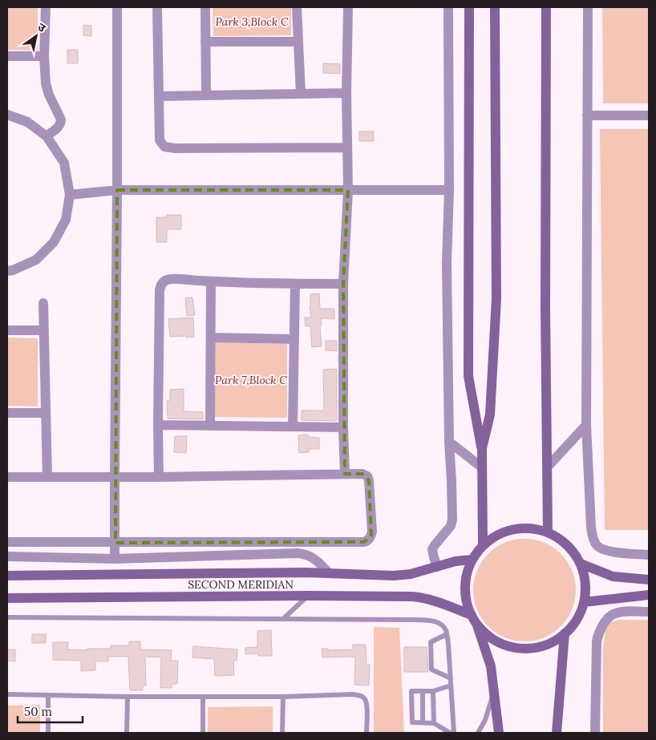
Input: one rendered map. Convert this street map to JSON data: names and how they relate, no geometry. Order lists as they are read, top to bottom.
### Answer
{
  "streets": {
    "main road": ["SECOND MERIDIAN"]
  },
  "parks": ["Park 3,Block C", "Park 7,Block C"],
  "scale_bar": "50 m",
  "north": "top right"
}
